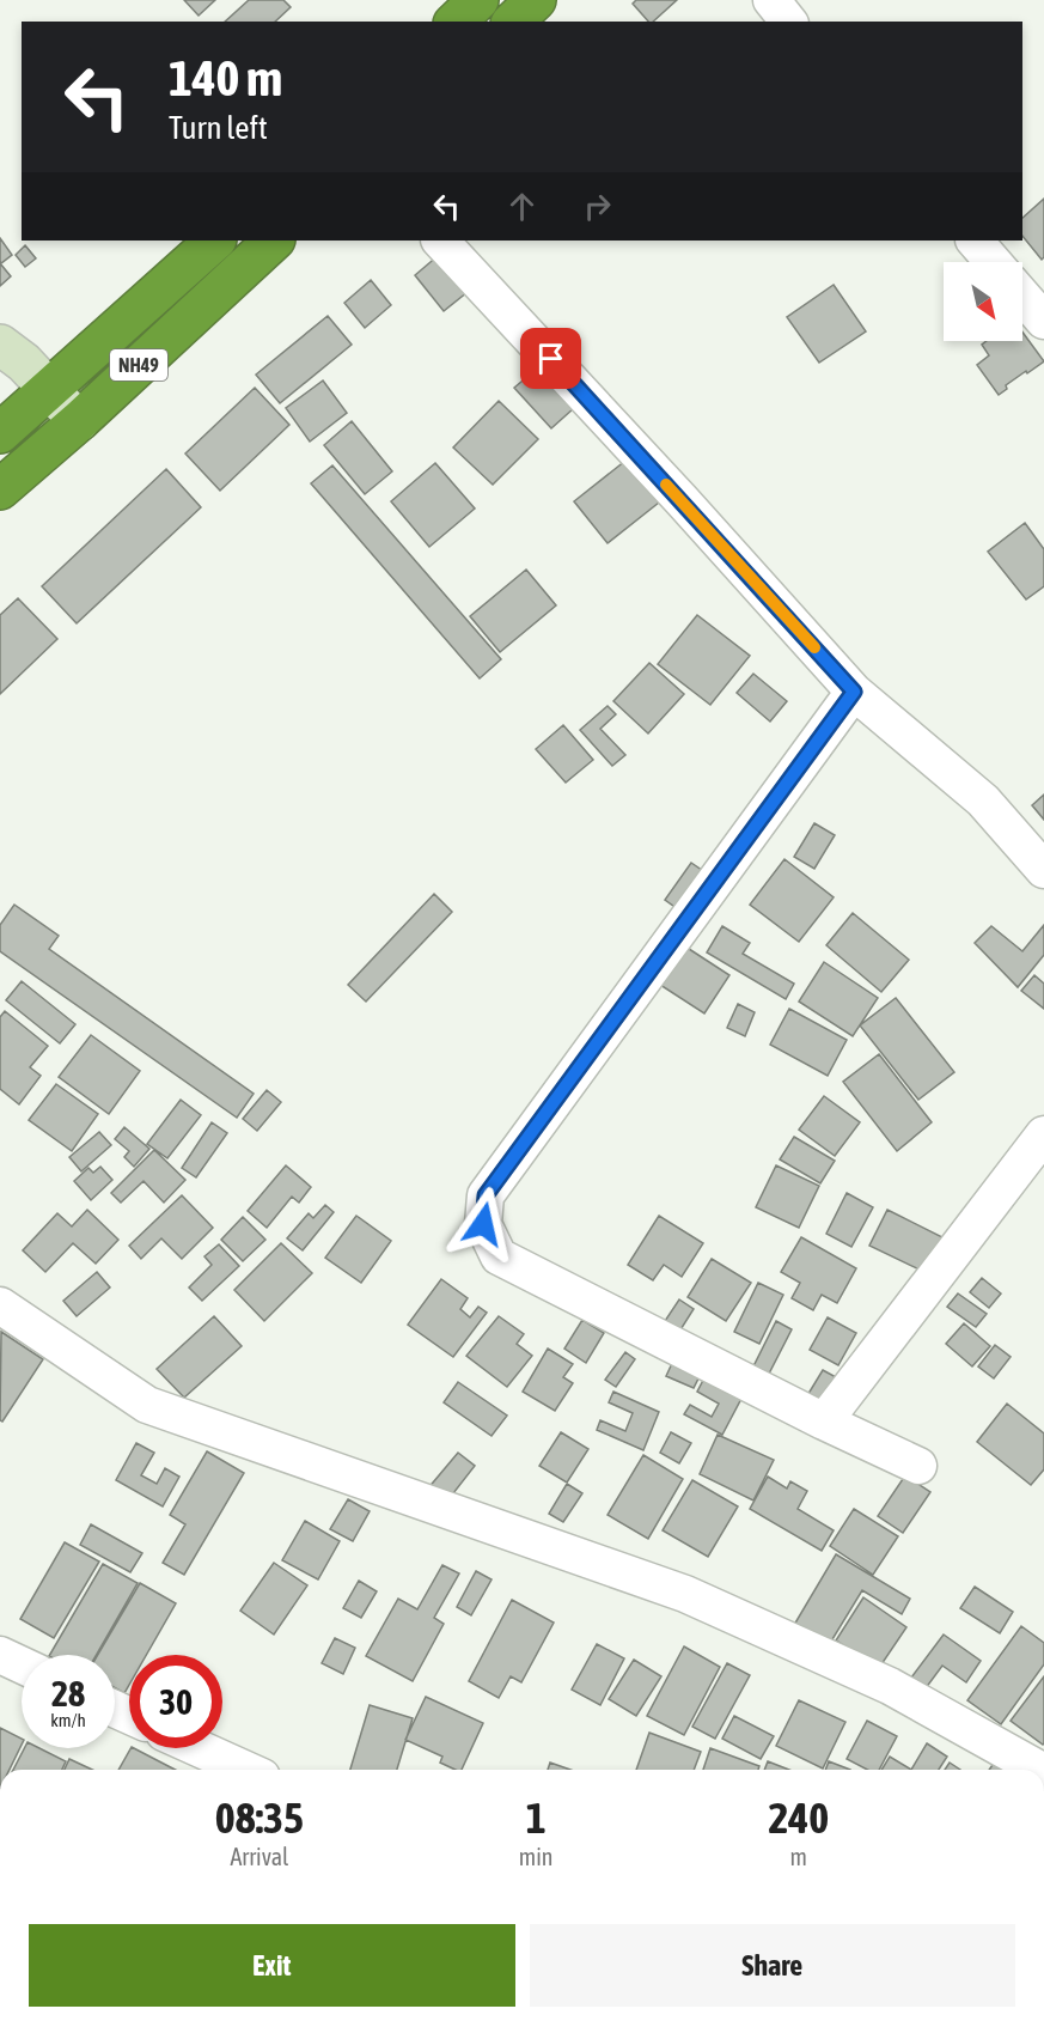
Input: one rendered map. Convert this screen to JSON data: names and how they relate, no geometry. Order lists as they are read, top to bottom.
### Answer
{
  "streets": {
    "highway": ["NH49"]
  },
  "north": "bottom right",
  "page": {
    "turn": ["140 m", "Turn left"],
    "speed": "28 km/h",
    "limit": "30",
    "eta": [
      "08:35",
      "Arrival",
      "1",
      "min",
      "240",
      "m"
    ],
    "buttons": ["Exit", "Share"]
  }
}
